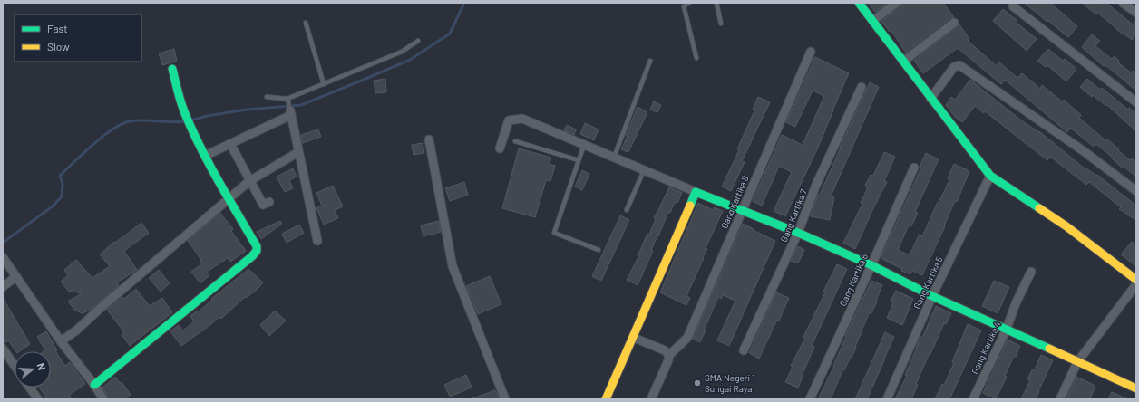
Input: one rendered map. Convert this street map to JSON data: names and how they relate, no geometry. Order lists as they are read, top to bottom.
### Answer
{
  "streets": {
    "street": [
      "Gang Kartika 8",
      "Gang Kartika 7",
      "Gang Kartika 6",
      "Gang Kartika 5",
      "Gang Kartika 4"
    ]
  },
  "places": ["SMA Negeri 1 Sungai Raya"],
  "legend": ["Fast", "Slow"],
  "north": "right"
}
